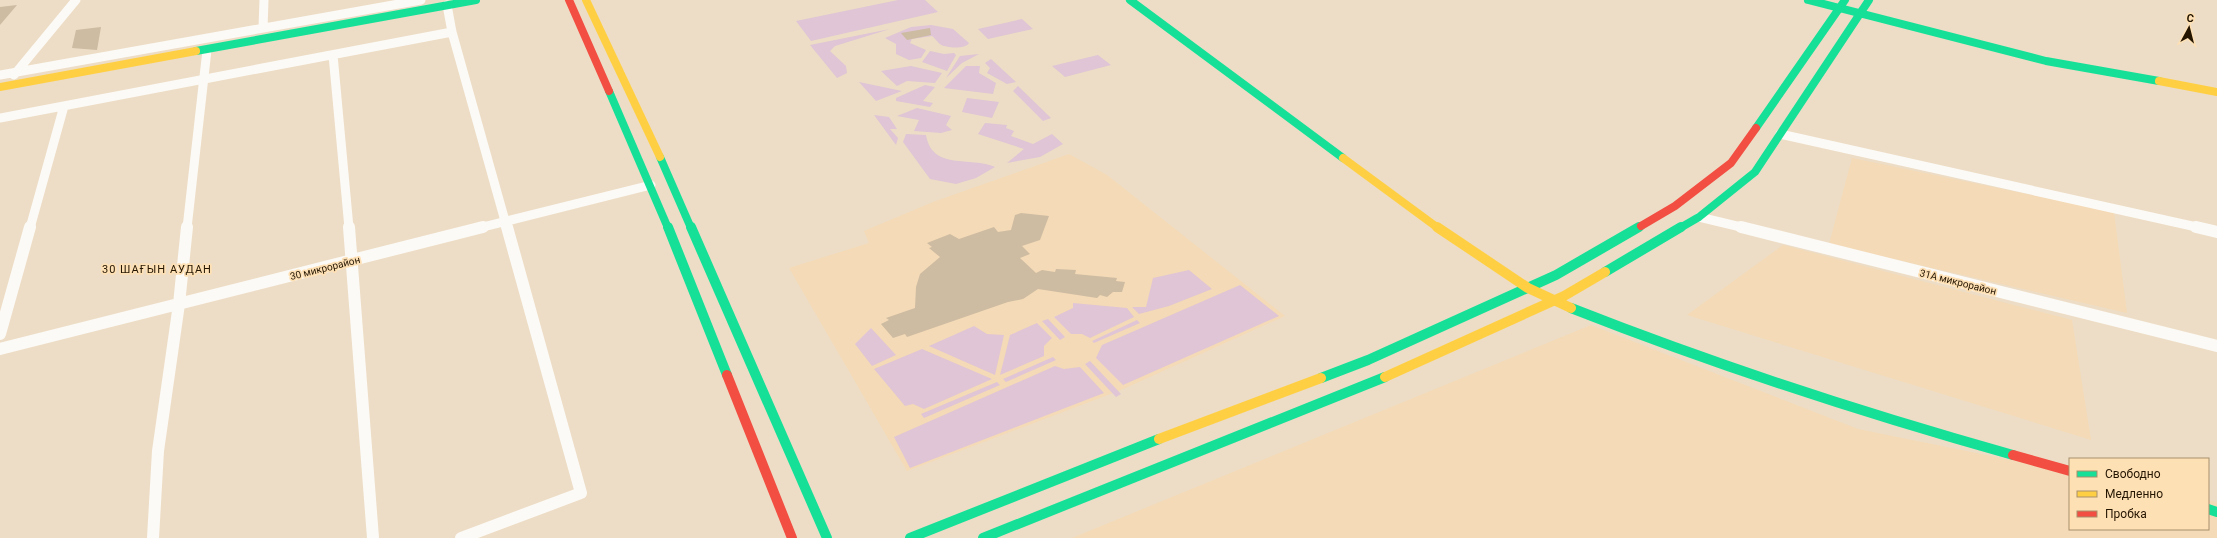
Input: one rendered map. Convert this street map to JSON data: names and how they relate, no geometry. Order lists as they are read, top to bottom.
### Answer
{
  "streets": {
    "street": ["30 микрорайон", "31А микрорайон"]
  },
  "districts": ["30 ШАҒЫН АУДАН"],
  "legend": ["Свободно", "Медленно", "Пробка"],
  "north": "top"
}
